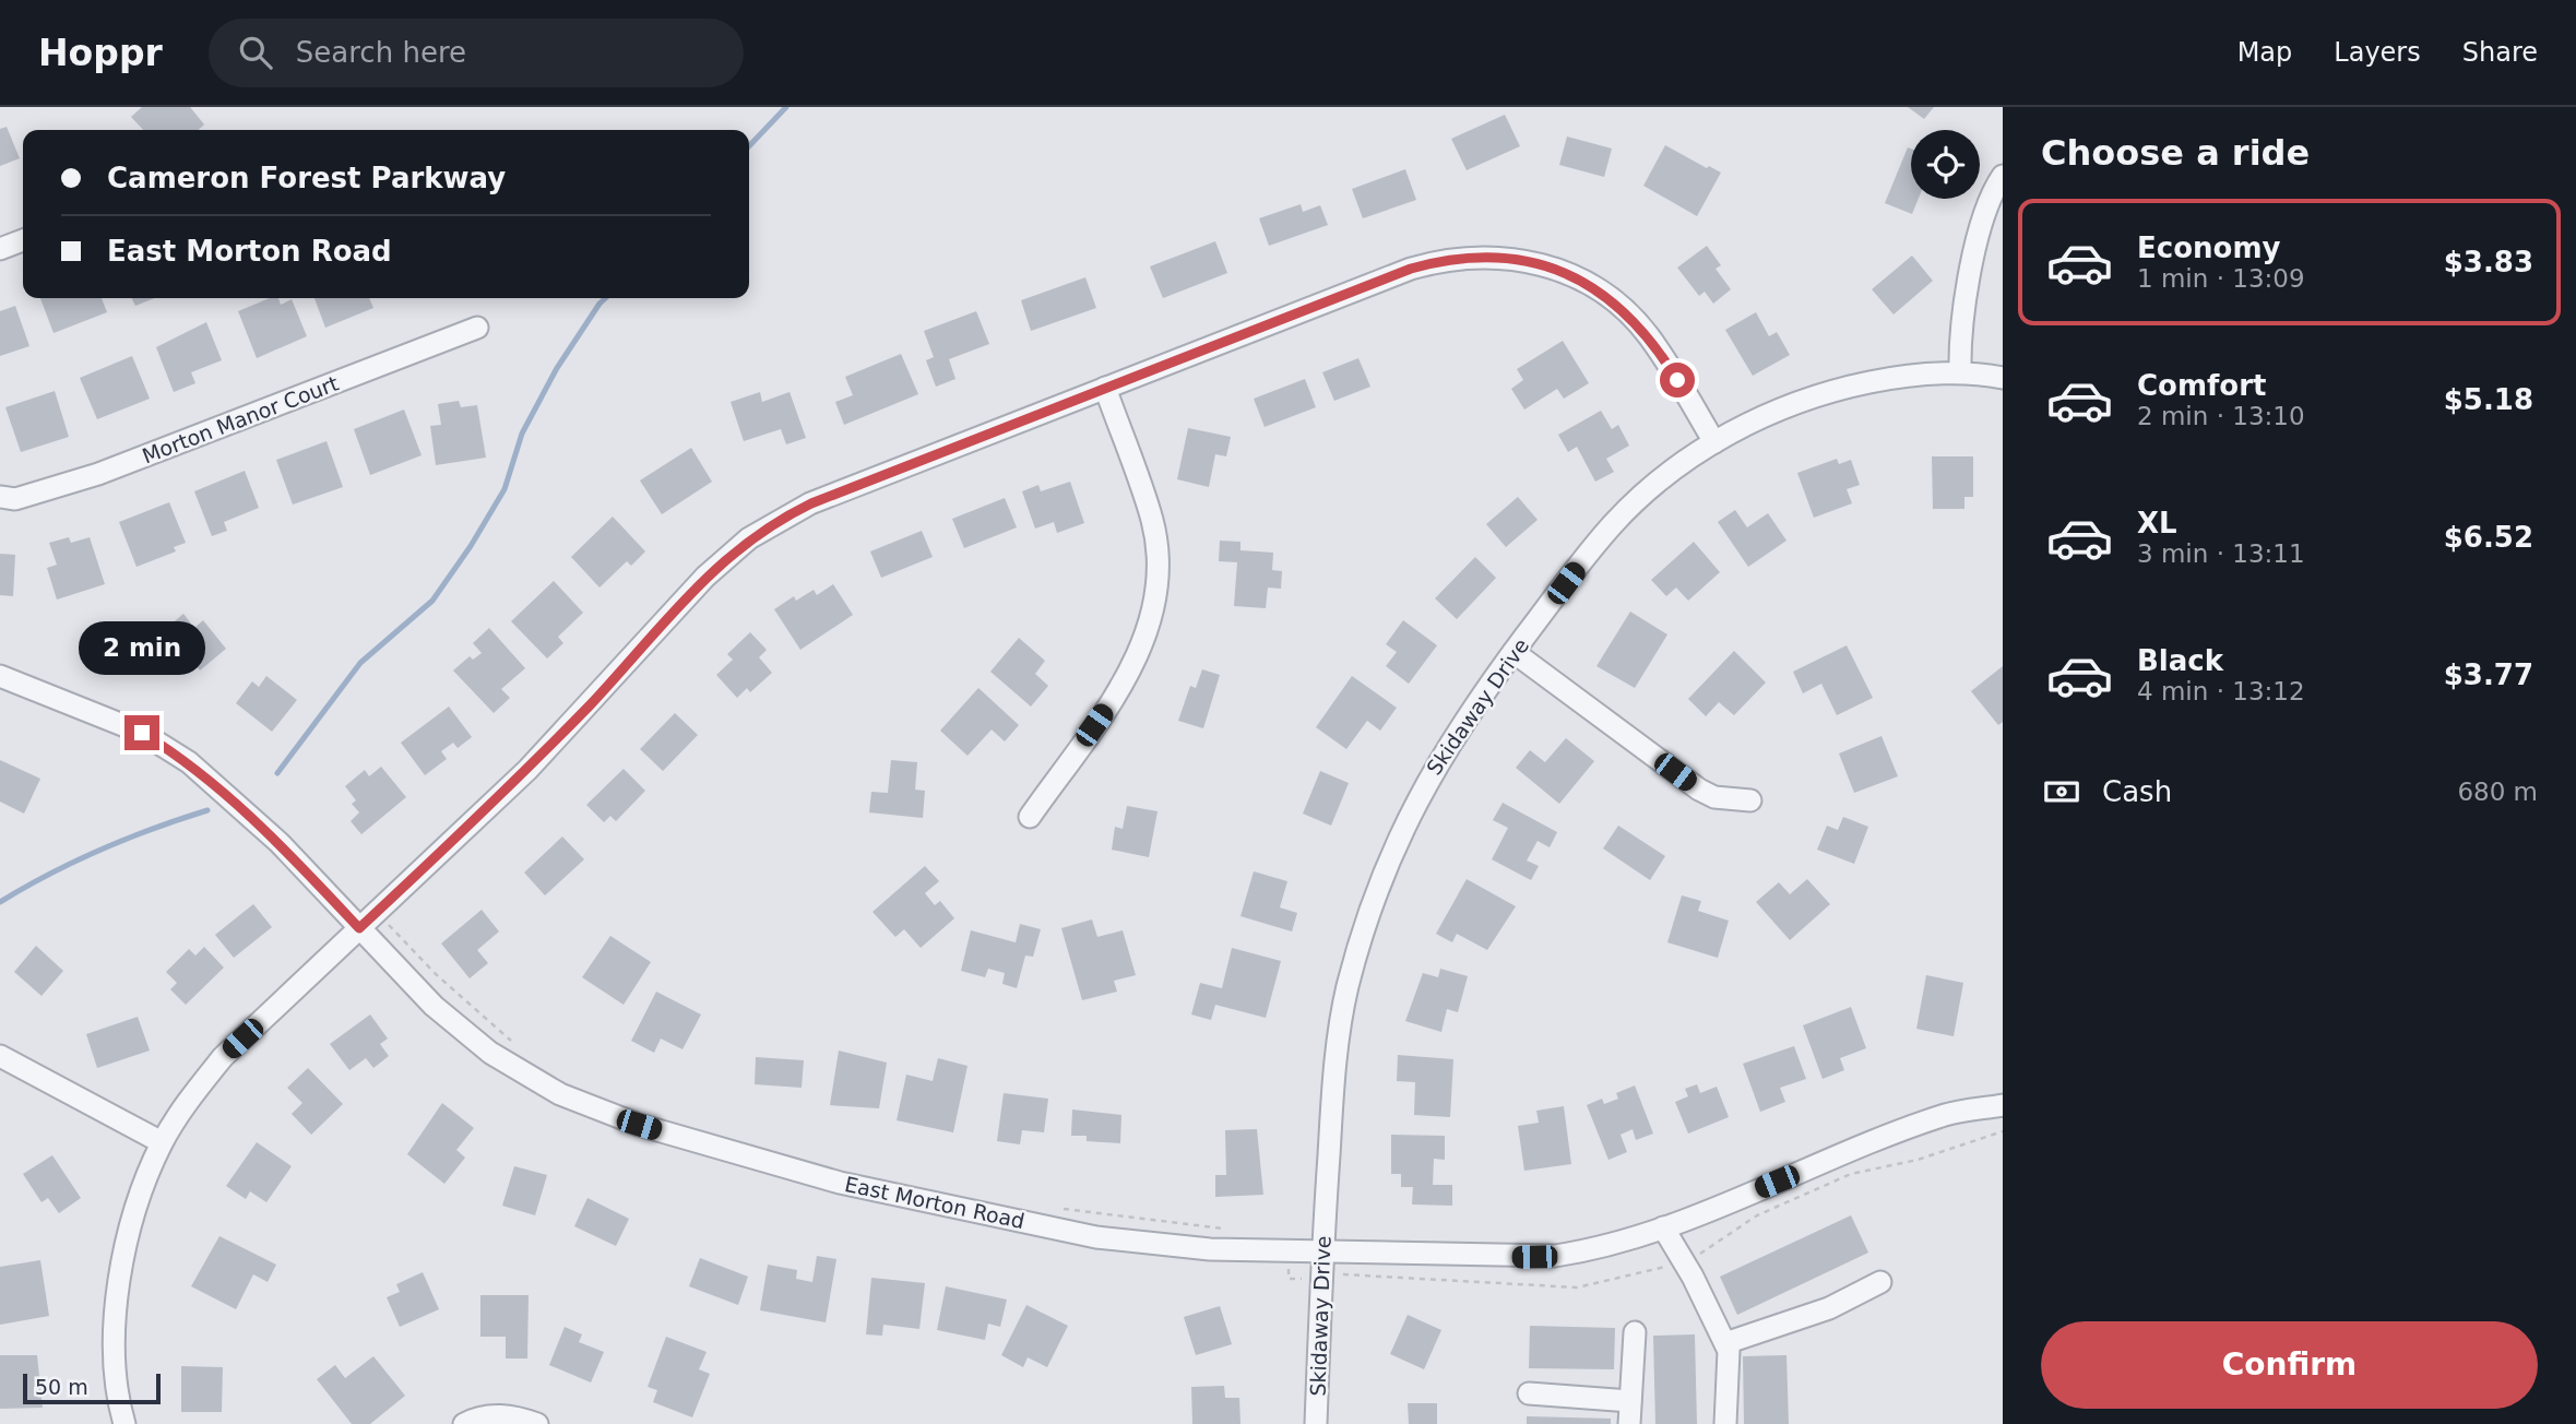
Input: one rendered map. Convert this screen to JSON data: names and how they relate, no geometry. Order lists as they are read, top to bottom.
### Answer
{
  "streets": {
    "street": ["Morton Manor Court", "Skidaway Drive", "East Morton Road"]
  },
  "crossings": [
    ["Skidaway Drive", "East Morton Road"]
  ],
  "scale_bar": "50 m",
  "page": {
    "header": "Hoppr",
    "search": "Search here",
    "nav": ["Map", "Layers", "Share"],
    "heading": "Choose a ride",
    "banner": ["Cameron Forest Parkway", "East Morton Road"],
    "list": [
      {
        "name": "Economy",
        "note": "1 min · 13:09",
        "value": "$3.83"
      },
      {
        "name": "Comfort",
        "note": "2 min · 13:10",
        "value": "$5.18"
      },
      {
        "name": "XL",
        "note": "3 min · 13:11",
        "value": "$6.52"
      },
      {
        "name": "Black",
        "note": "4 min · 13:12",
        "value": "$3.77"
      }
    ],
    "bubble": "2 min",
    "pay": ["Cash", "680 m"],
    "buttons": "Confirm",
    "scale": "50 m"
  }
}
